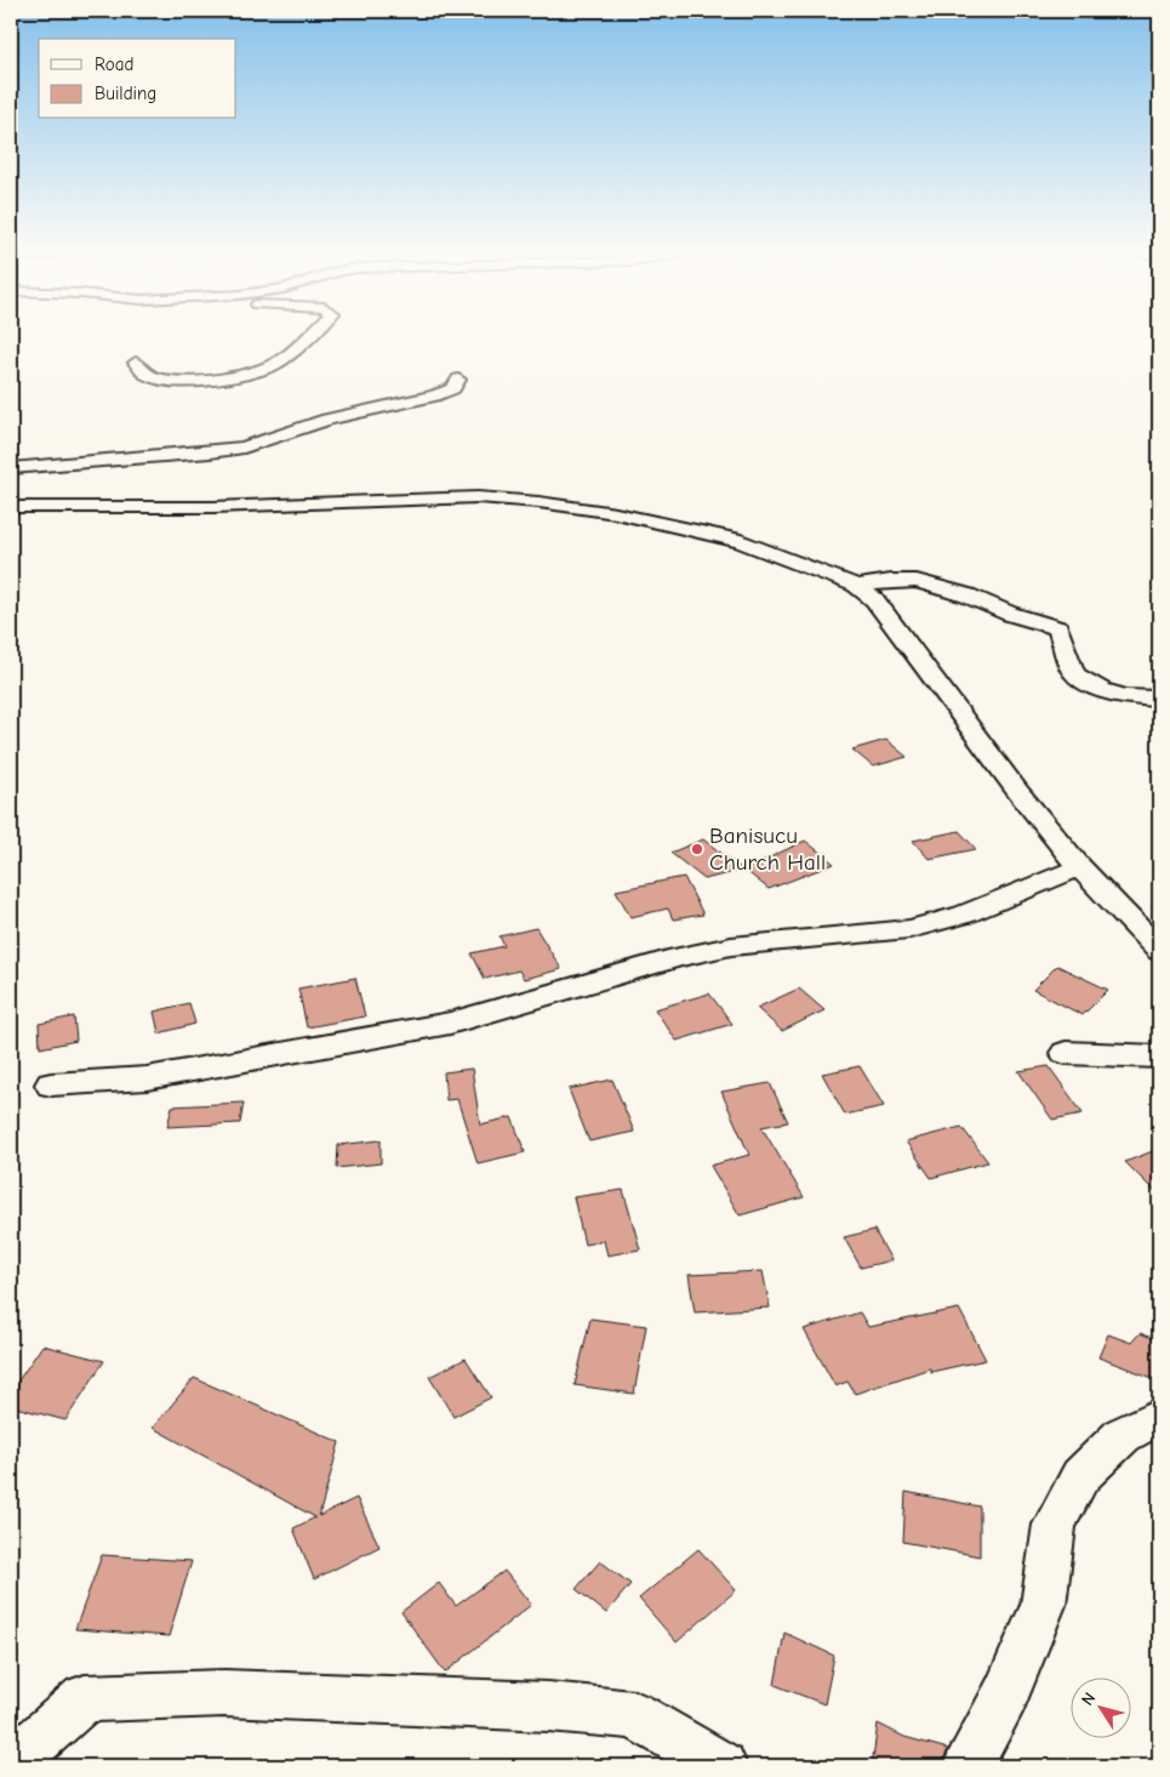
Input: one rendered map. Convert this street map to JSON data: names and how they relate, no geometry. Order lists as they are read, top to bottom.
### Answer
{
  "places": ["Banisucu Church Hall"],
  "legend": ["Road", "Building"],
  "north": "top left"
}
